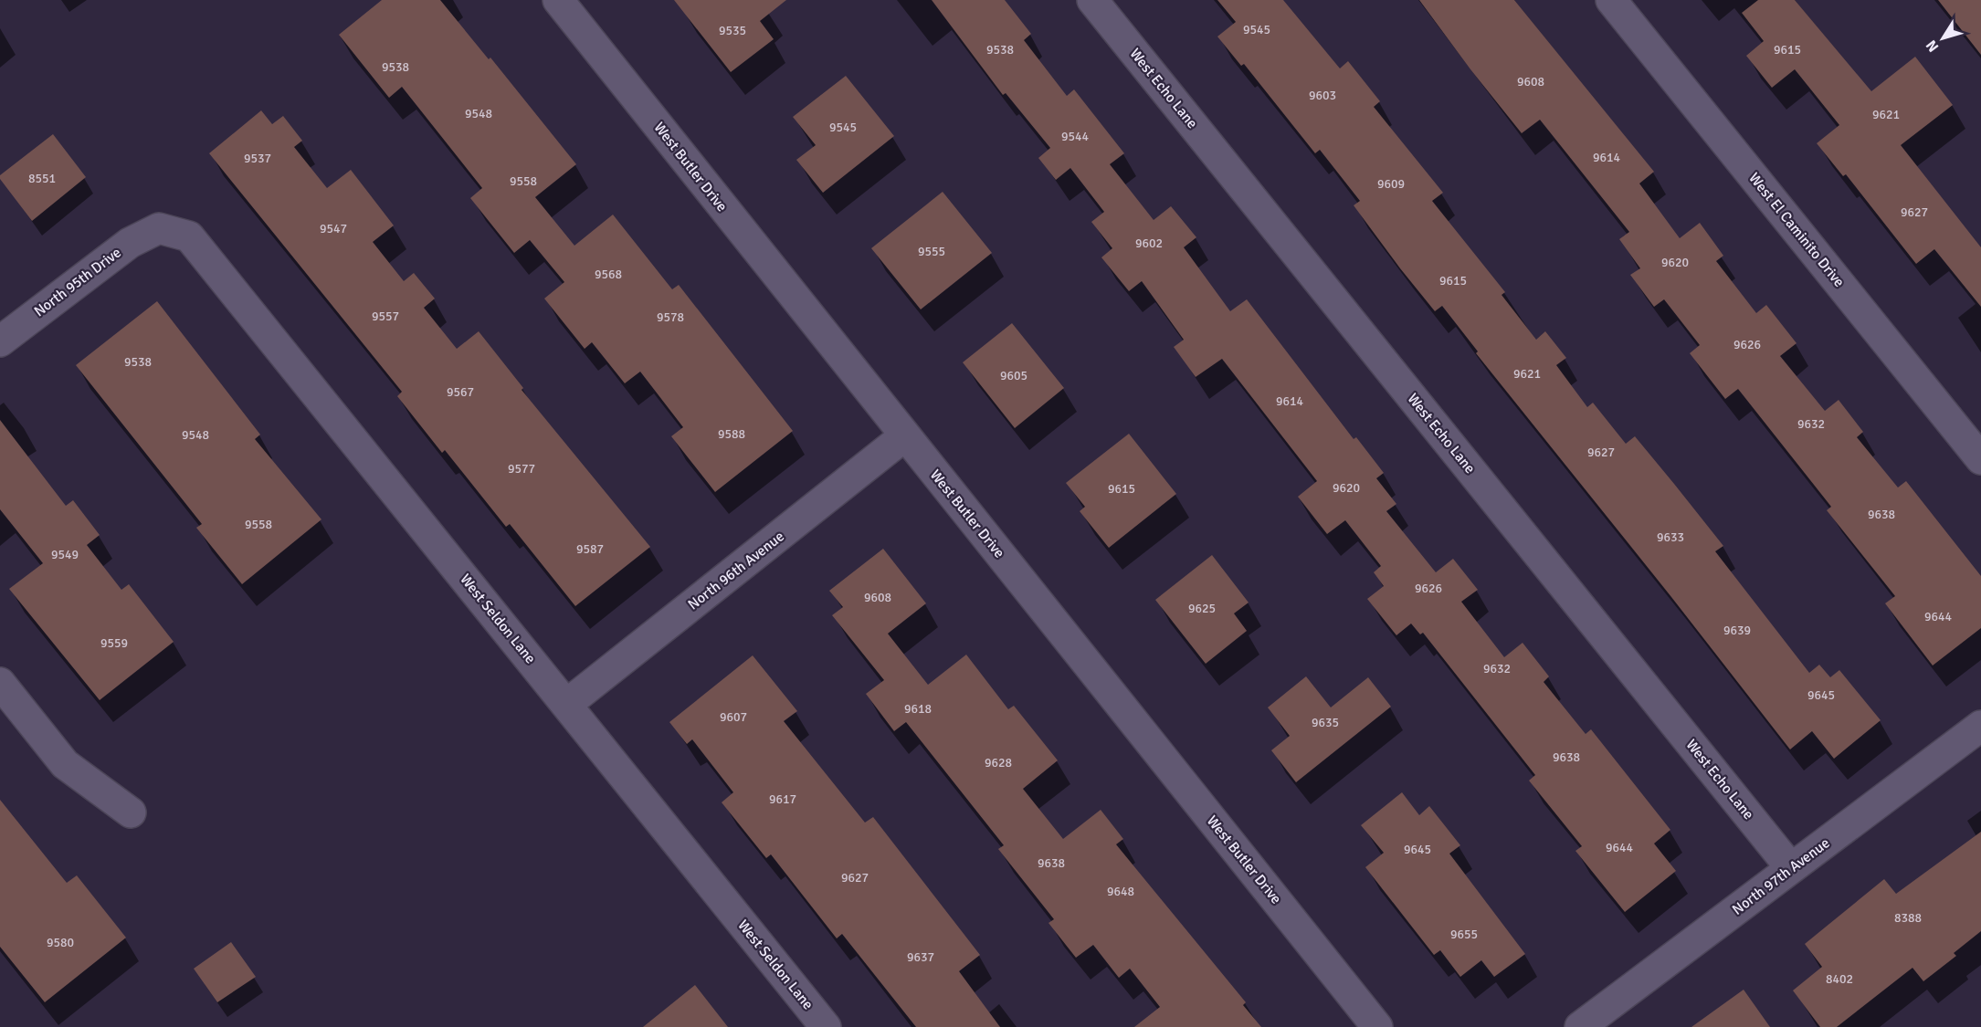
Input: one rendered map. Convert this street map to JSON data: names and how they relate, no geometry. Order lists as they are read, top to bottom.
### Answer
{
  "streets": {
    "street": [
      "West Echo Lane",
      "West Butler Drive",
      "West El Caminito Drive",
      "North 95th Drive",
      "North 96th Avenue",
      "West Seldon Lane",
      "North 97th Avenue"
    ]
  },
  "crossings": [
    ["West Echo Lane", "North 97th Avenue"],
    ["West Butler Drive", "North 96th Avenue"],
    ["North 95th Drive", "West Seldon Lane"],
    ["North 96th Avenue", "West Seldon Lane"]
  ],
  "house_numbers": [
    "9545",
    "9535",
    "9538",
    "9615",
    "9538",
    "9608",
    "9603",
    "9548",
    "9621",
    "9545",
    "9544",
    "9614",
    "9537",
    "8551",
    "9558",
    "9609",
    "9627",
    "9547",
    "9602",
    "9555",
    "9620",
    "9568",
    "9615",
    "9557",
    "9578",
    "9626",
    "9538",
    "9621",
    "9605",
    "9567",
    "9614",
    "9632",
    "9588",
    "9548",
    "9627",
    "9577",
    "9620",
    "9615",
    "9638",
    "9558",
    "9633",
    "9587",
    "9549",
    "9626",
    "9608",
    "9625",
    "9644",
    "9639",
    "9559",
    "9632",
    "9645",
    "9618",
    "9607",
    "9635",
    "9638",
    "9628",
    "9617",
    "9644",
    "9645",
    "9638",
    "9627",
    "9648",
    "8388",
    "9655",
    "9580",
    "9637",
    "8402"
  ],
  "north": "bottom left"
}
